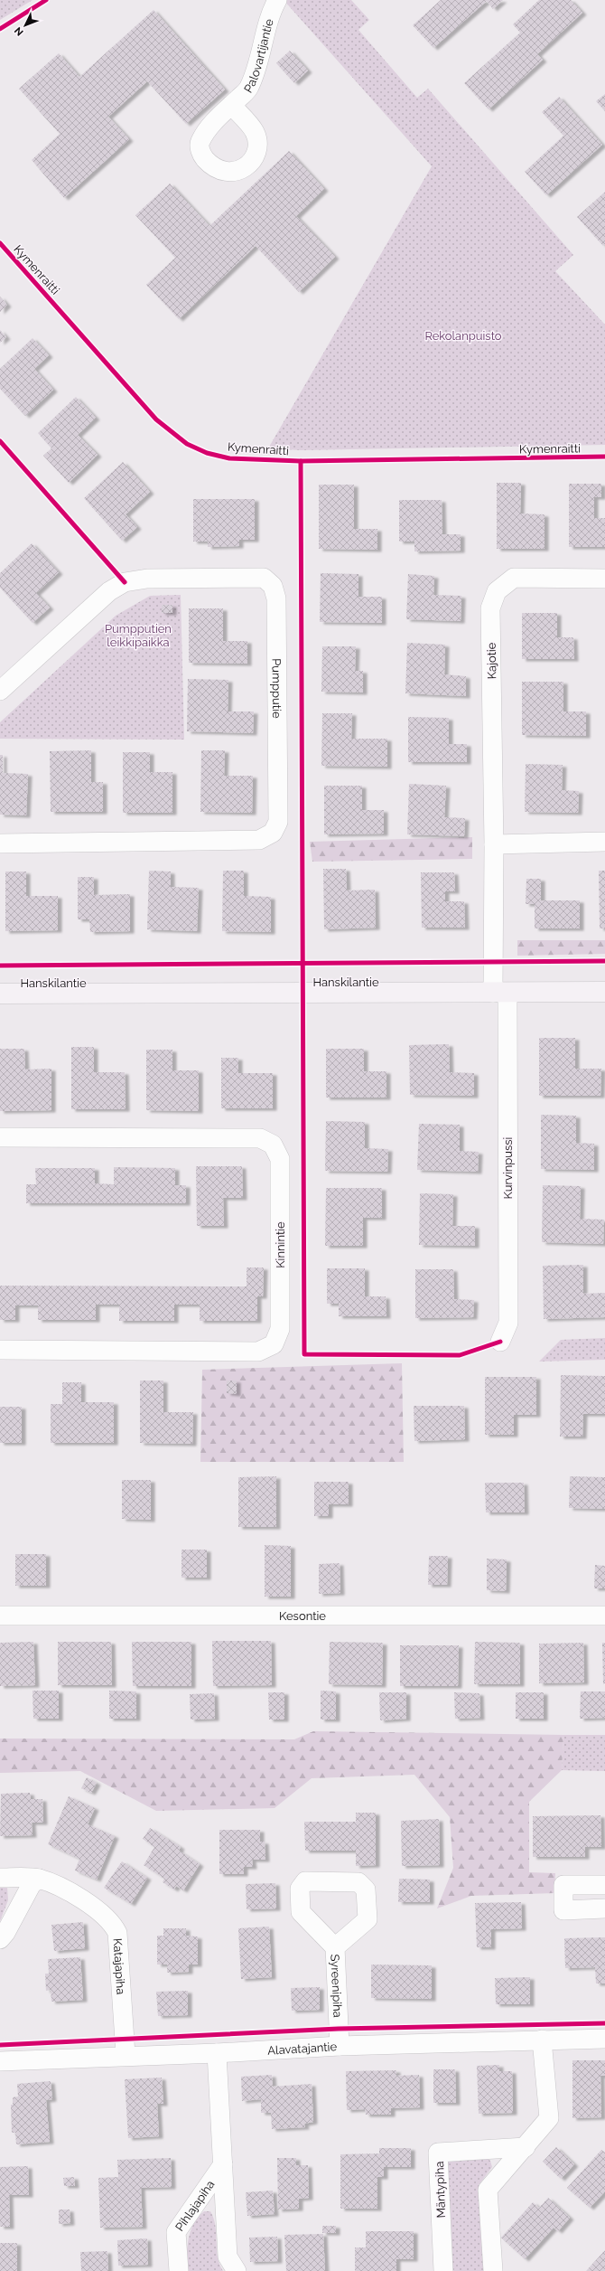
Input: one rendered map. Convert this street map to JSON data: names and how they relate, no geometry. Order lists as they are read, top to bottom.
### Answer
{
  "streets": {
    "street": [
      "Palovartijantie",
      "Kajotie",
      "Pumpputie",
      "Hanskilantie",
      "Kurvinpussi",
      "Kinnintie",
      "Kesontie",
      "Katajapiha",
      "Syreenipiha",
      "Alavatajantie",
      "Mäntypiha",
      "Pihlajapiha"
    ],
    "cycle path": ["Kymenraitti"]
  },
  "crossings": [
    ["Kajotie", "Hanskilantie"],
    ["Kajotie", "Kurvinpussi"],
    ["Hanskilantie", "Kurvinpussi"],
    ["Katajapiha", "Alavatajantie"],
    ["Syreenipiha", "Alavatajantie"],
    ["Alavatajantie", "Pihlajapiha"]
  ],
  "parks": ["Rekolanpuisto", "Pumpputien leikkipaikka"],
  "north": "bottom left"
}
